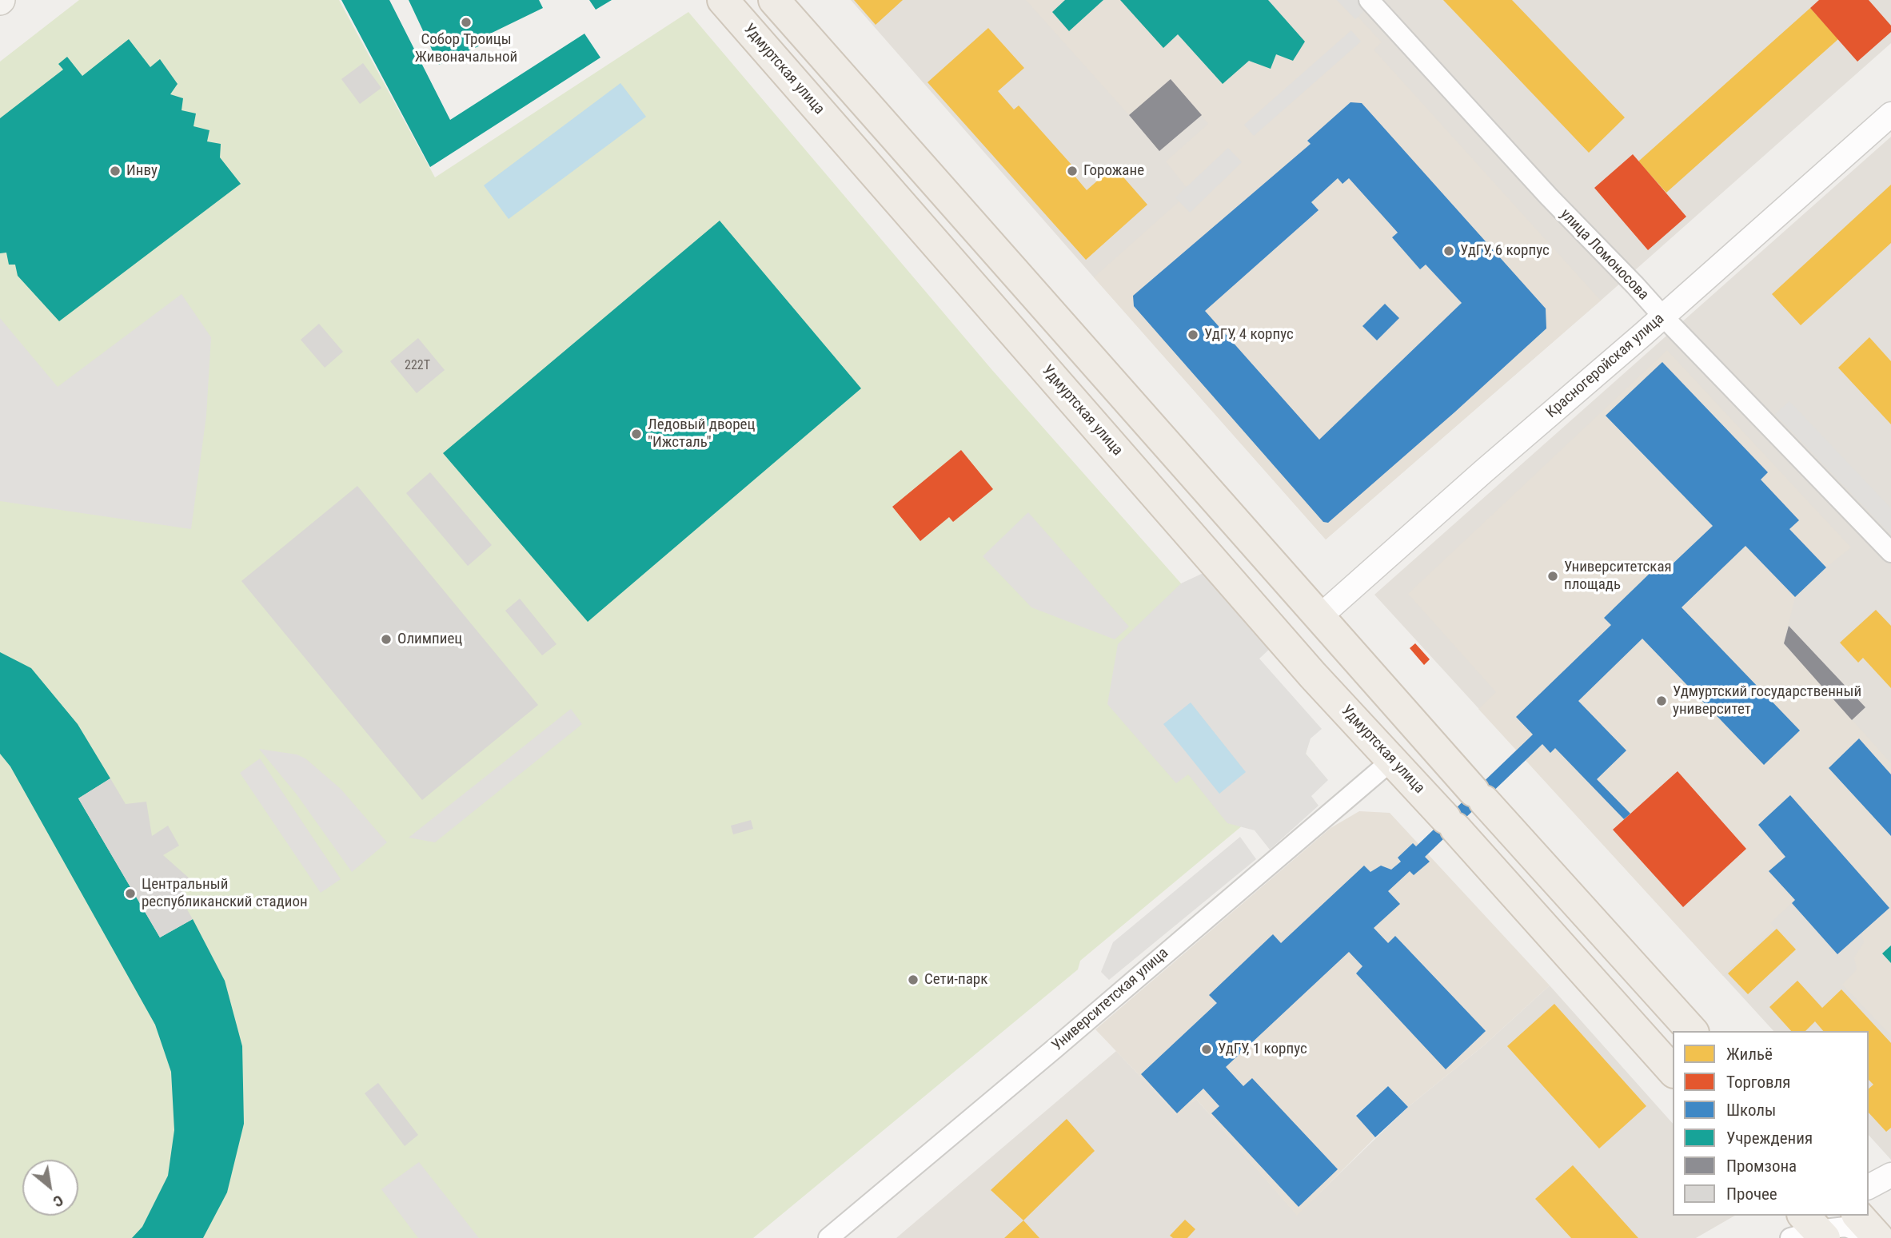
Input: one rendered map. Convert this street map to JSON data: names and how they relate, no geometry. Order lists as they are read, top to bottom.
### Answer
{
  "streets": {
    "main road": ["Удмуртская улица"],
    "street": ["улица Ломоносова", "Красногеройская улица", "Университетская улица"]
  },
  "crossings": [
    ["Удмуртская улица", "Университетская улица"],
    ["улица Ломоносова", "Красногеройская улица"]
  ],
  "places": [
    "Собор Троицы Живоначальной",
    "Инву",
    "Горожане",
    "УдГУ, 6 корпус",
    "УдГУ, 4 корпус",
    "Ледовый дворец \"Ижсталь\"",
    "Университетская площадь",
    "Олимпиец",
    "Удмуртский государственный университет",
    "Центральный республиканский стадион",
    "Сети-парк",
    "УдГУ, 1 корпус"
  ],
  "house_numbers": ["222Т"],
  "legend": [
    "Жильё",
    "Торговля",
    "Школы",
    "Учреждения",
    "Промзона",
    "Прочее"
  ],
  "north": "bottom right"
}
